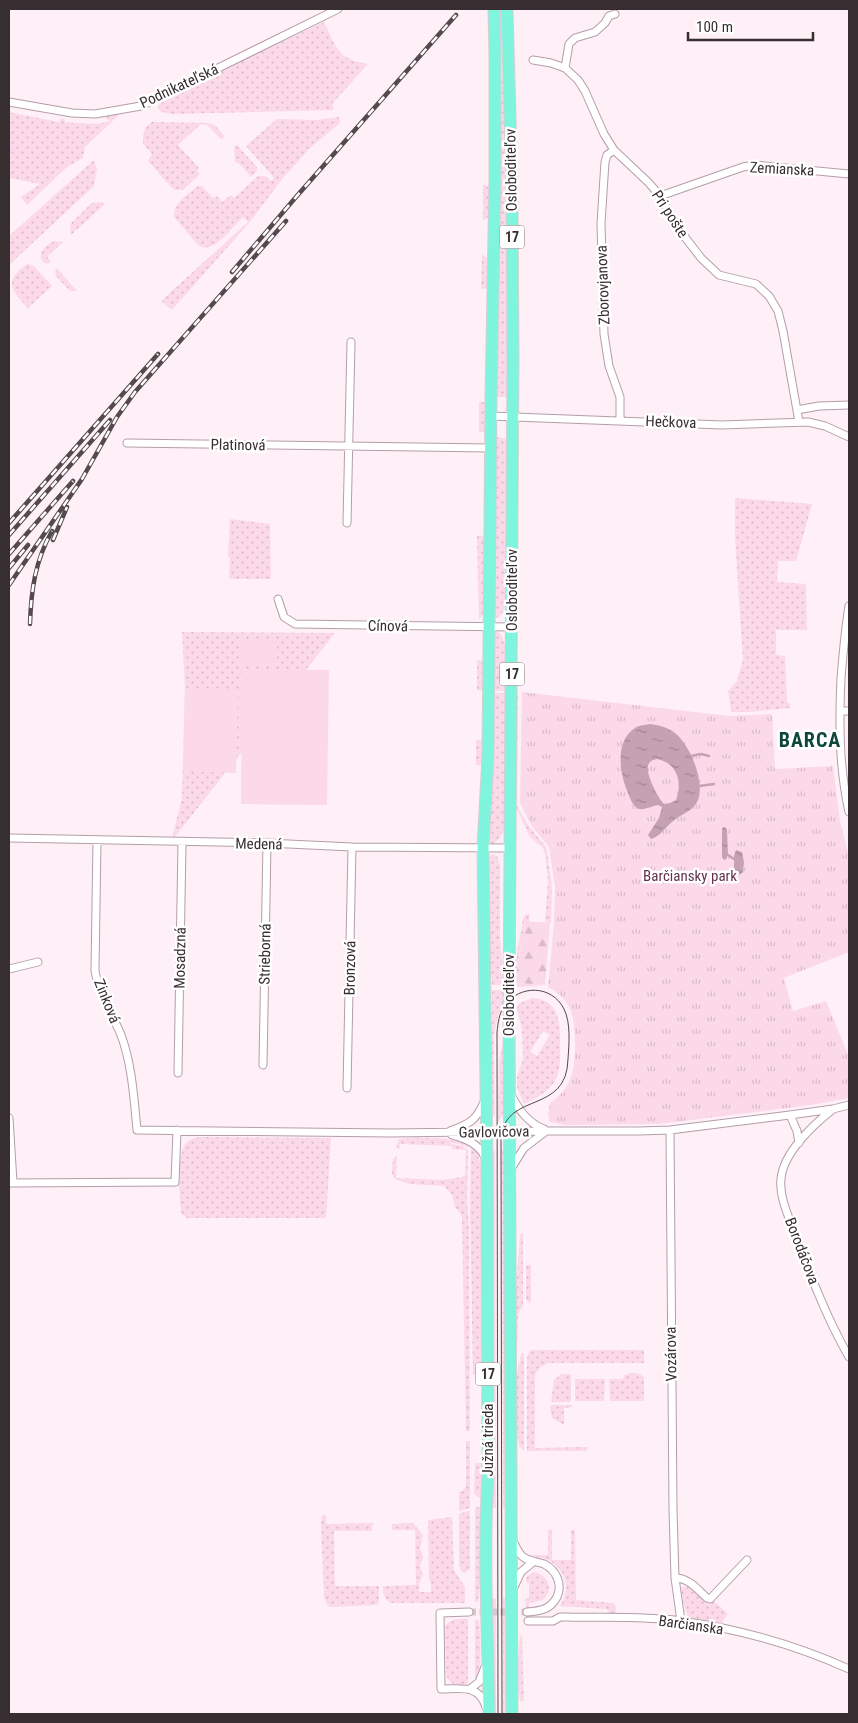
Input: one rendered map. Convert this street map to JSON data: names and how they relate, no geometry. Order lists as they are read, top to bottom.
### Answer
{
  "streets": {
    "main road": ["Osloboditeľov", "17", "Južná trieda"],
    "street": [
      "Podnikateľská",
      "Zemianska",
      "Pri pošte",
      "Zborovjanova",
      "Hečkova",
      "Platinová",
      "Cínová",
      "Medená",
      "Strieborná",
      "Mosadzná",
      "Bronzová",
      "Zinková",
      "Gavlovičova",
      "Borodáčova",
      "Vozárova",
      "Barčianska"
    ]
  },
  "crossings": [
    ["Zemianska", "Pri pošte"],
    ["Osloboditeľov", "Hečkova"],
    ["Osloboditeľov", "Platinová"],
    ["Osloboditeľov", "Cínová"],
    ["Osloboditeľov", "Medená"],
    ["Osloboditeľov", "Gavlovičova"],
    ["Osloboditeľov", "Južná trieda"],
    ["Pri pošte", "Zborovjanova"],
    ["Pri pošte", "Hečkova"],
    ["Zborovjanova", "Hečkova"],
    ["Medená", "Strieborná"],
    ["Medená", "Mosadzná"],
    ["Medená", "Bronzová"],
    ["Medená", "Zinková"],
    ["Zinková", "Gavlovičova"],
    ["Gavlovičova", "Borodáčova"],
    ["Gavlovičova", "Vozárova"],
    ["Vozárova", "Barčianska"]
  ],
  "districts": ["BARCA"],
  "parks": ["Barčiansky park"],
  "scale_bar": "100 m"
}
